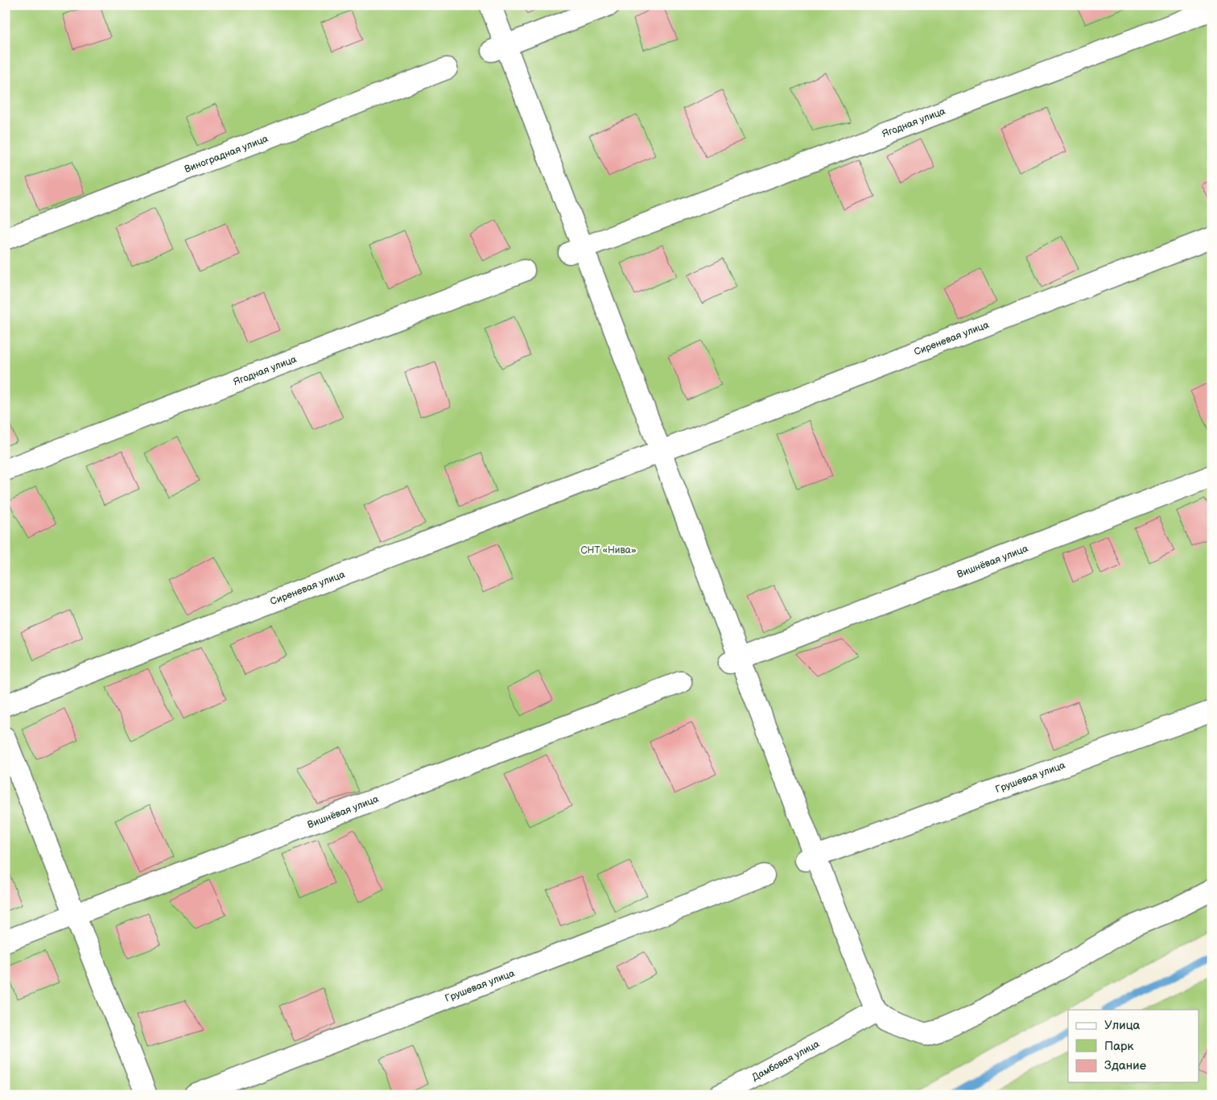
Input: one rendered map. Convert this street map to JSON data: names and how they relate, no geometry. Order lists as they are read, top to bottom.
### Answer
{
  "streets": {
    "street": [
      "Ягодная улица",
      "Виноградная улица",
      "Сиреневая улица",
      "Вишнёвая улица",
      "Грушевая улица",
      "Дамбовая улица"
    ]
  },
  "parks": ["СНТ «Нива»"],
  "legend": ["Улица", "Парк", "Здание"]
}
